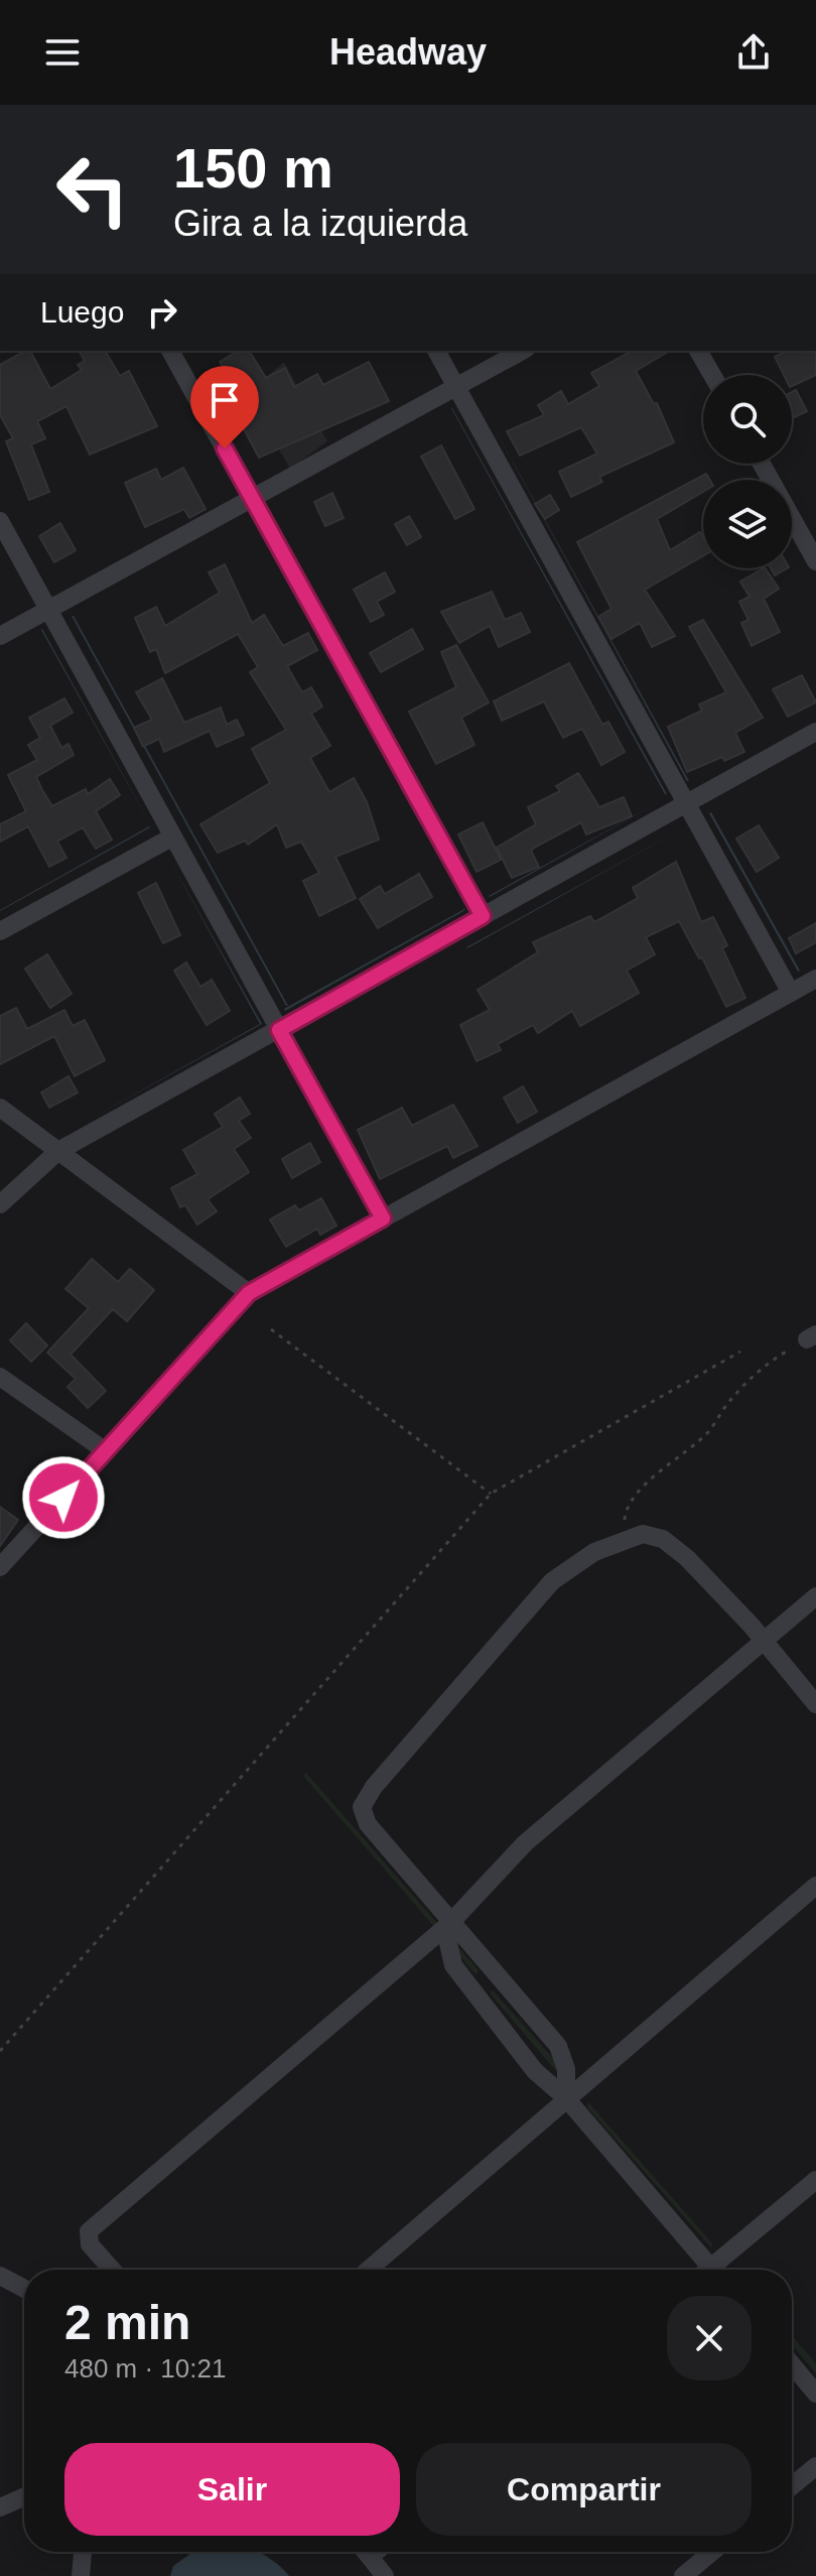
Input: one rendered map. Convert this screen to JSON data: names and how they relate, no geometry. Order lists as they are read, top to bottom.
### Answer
{
  "page": {
    "header": "Headway",
    "turn": ["150 m", "Gira a la izquierda"],
    "then": "Luego",
    "heading": ["2 min", "480 m · 10:21"],
    "buttons": ["Salir", "Compartir"]
  }
}
